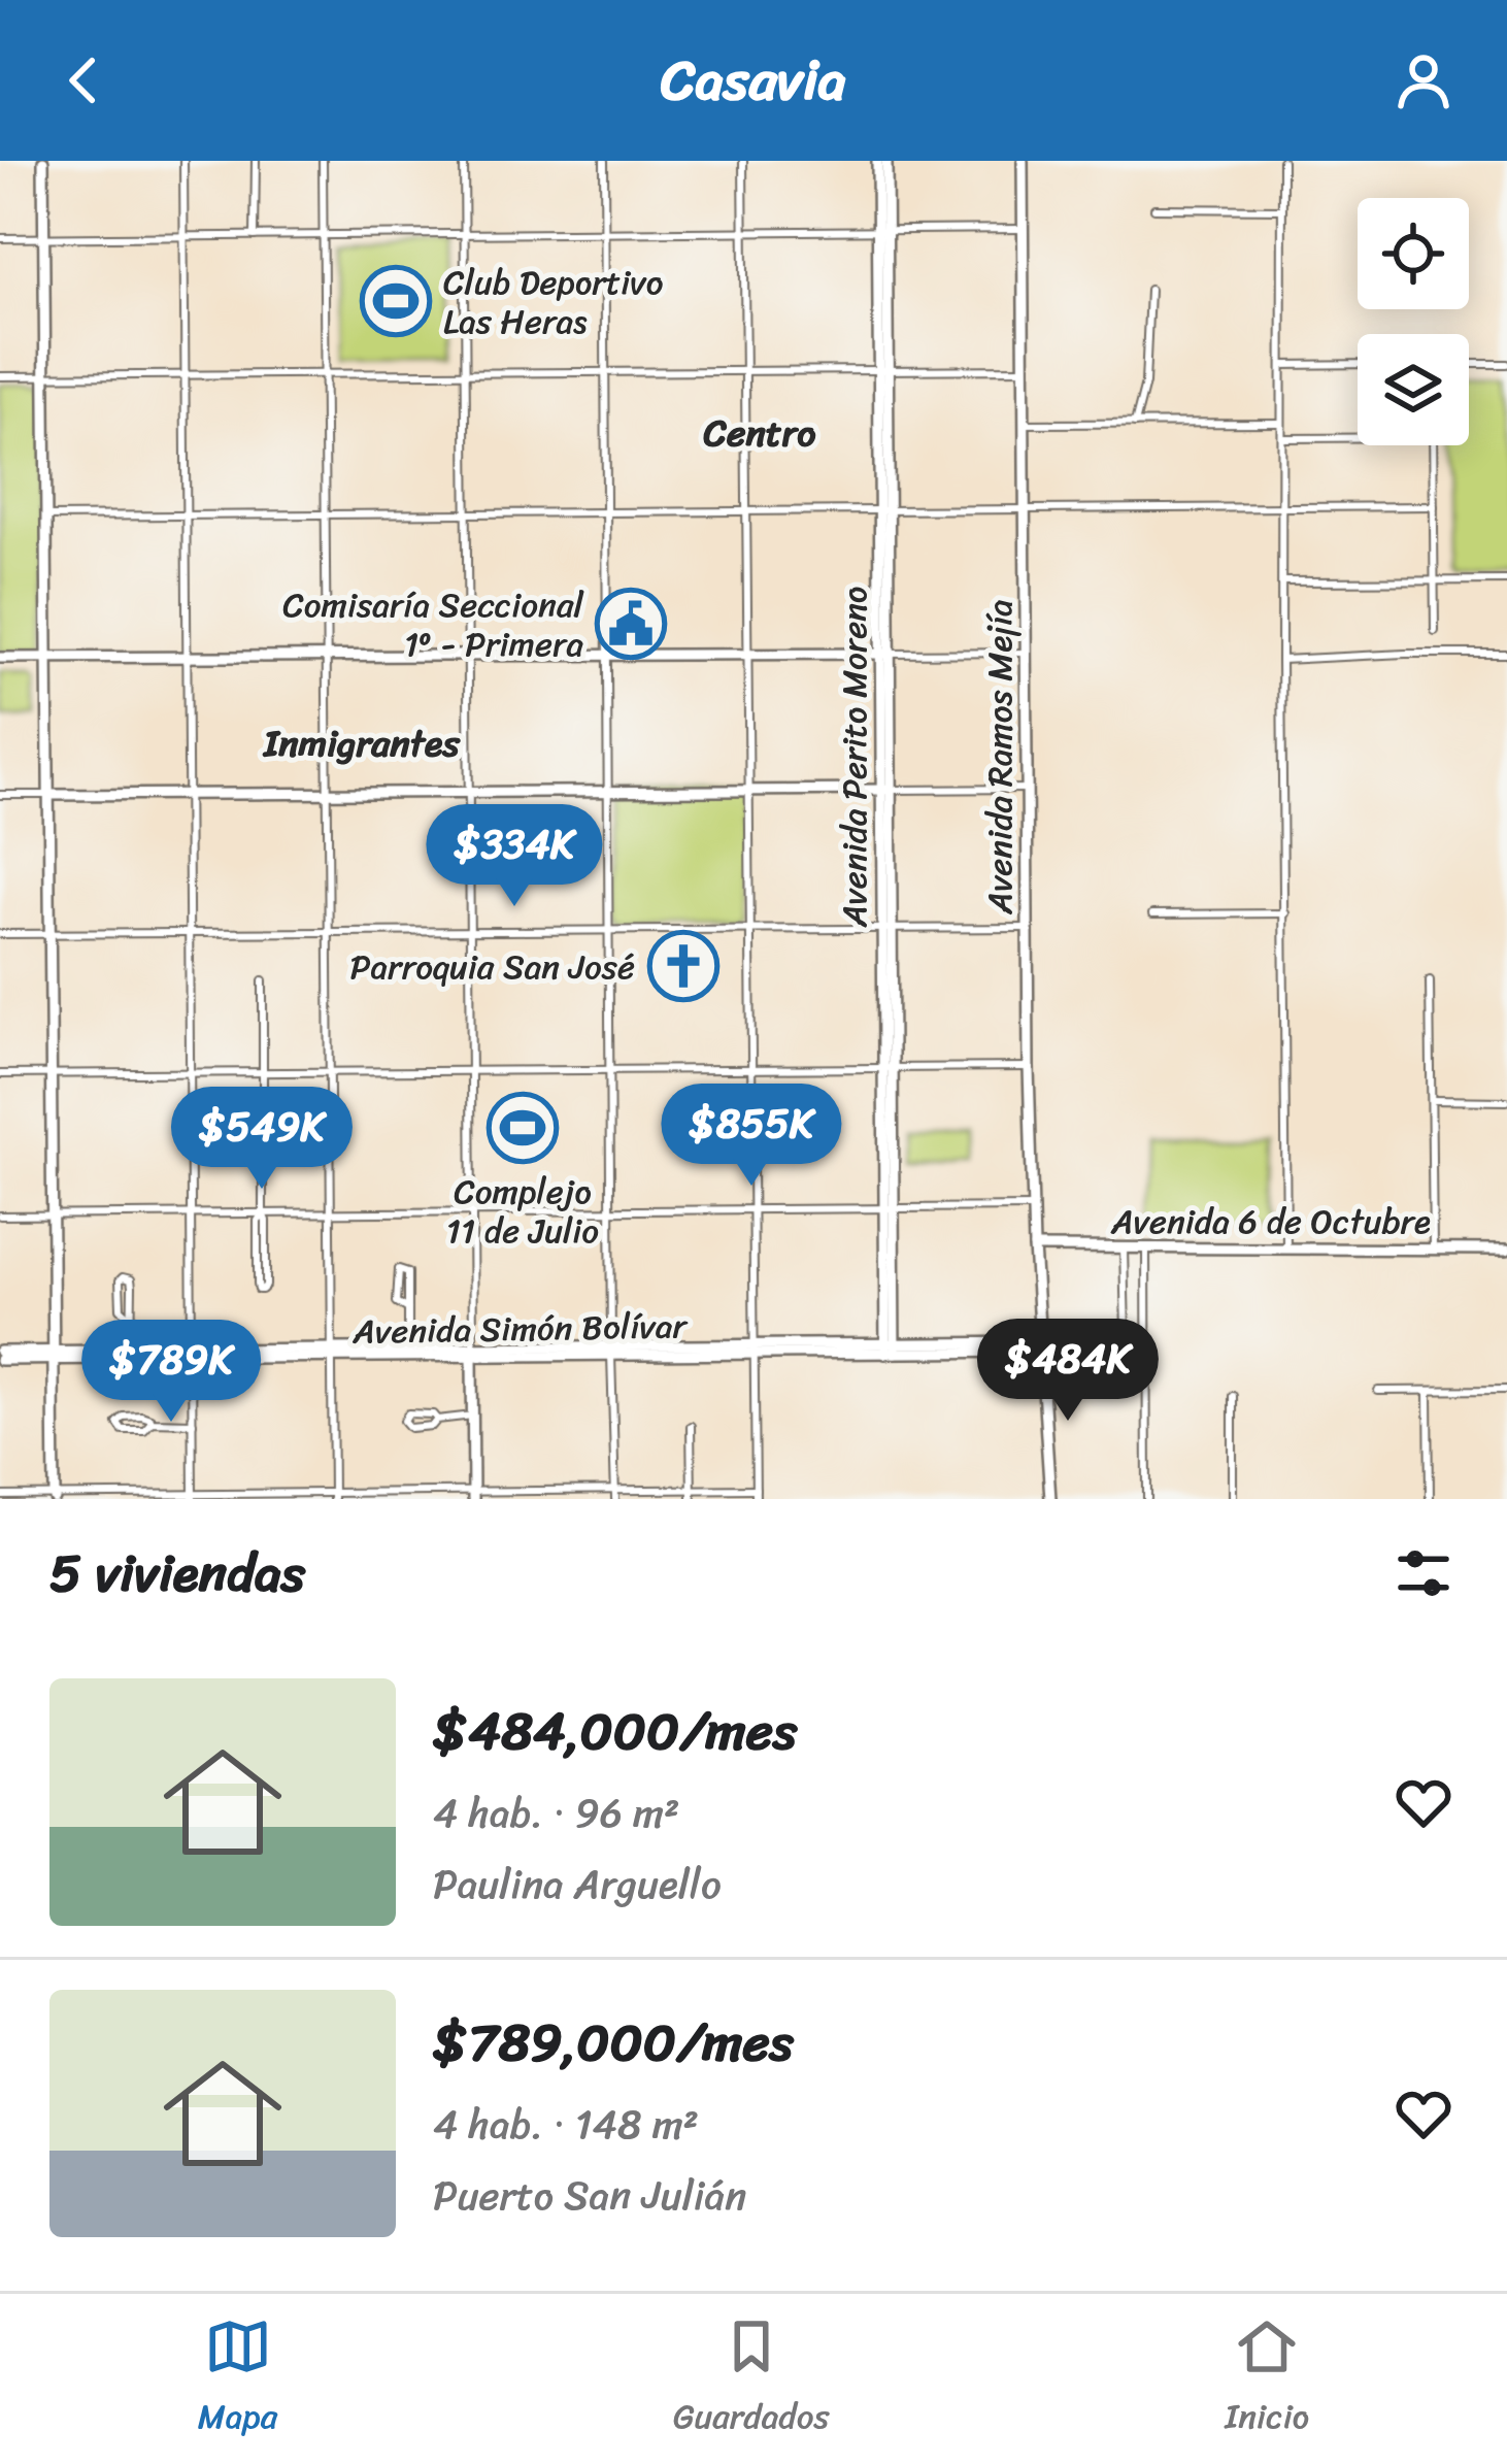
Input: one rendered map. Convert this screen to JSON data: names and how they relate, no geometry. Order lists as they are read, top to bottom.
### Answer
{
  "streets": {
    "street": [
      "Avenida Perito Moreno",
      "Avenida Ramos Mejía",
      "Avenida 6 de Octubre",
      "Avenida Simón Bolívar"
    ]
  },
  "crossings": [
    ["Avenida Perito Moreno", "Avenida Simón Bolívar"],
    ["Avenida Ramos Mejía", "Avenida 6 de Octubre"],
    ["Avenida Ramos Mejía", "Avenida Simón Bolívar"]
  ],
  "districts": ["Centro", "Inmigrantes"],
  "places": {
    "sports": ["Club Deportivo Las Heras", "Complejo 11 de Julio"],
    "public building": ["Comisaría Seccional 1º - Primera"],
    "church": ["Parroquia San José"]
  },
  "page": {
    "header": "Casavia",
    "price": [
      "$334K",
      "$855K",
      "$549K",
      "$484K",
      "$789K"
    ],
    "heading": "5 viviendas",
    "list": [
      {
        "name": "$484,000/mes",
        "note": "4 hab. · 96 m² · Paulina Arguello"
      },
      {
        "name": "$789,000/mes",
        "note": "4 hab. · 148 m² · Puerto San Julián"
      }
    ],
    "tabs": ["Mapa", "Guardados", "Inicio"]
  }
}
